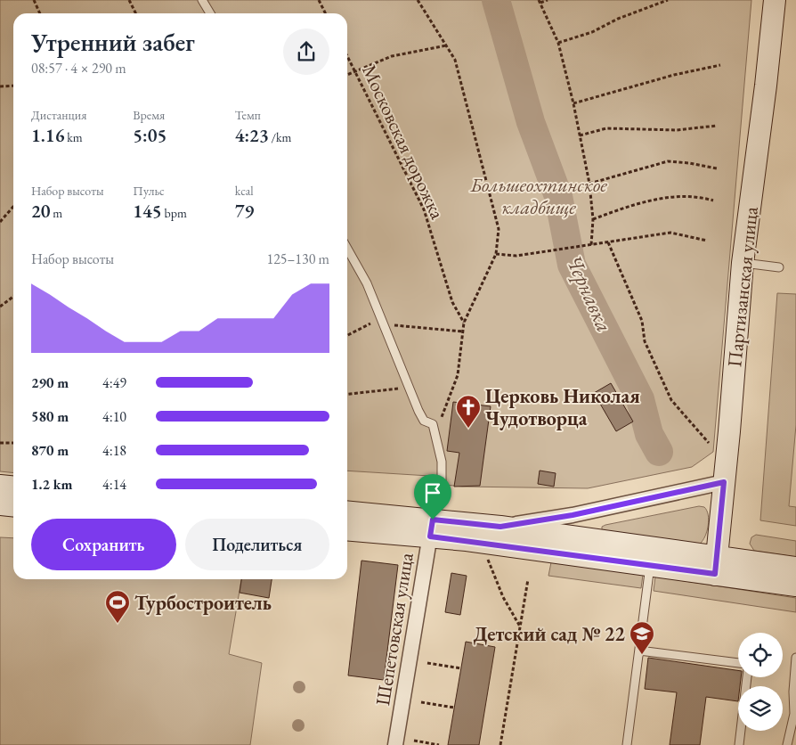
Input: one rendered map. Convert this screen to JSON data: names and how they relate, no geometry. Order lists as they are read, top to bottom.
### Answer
{
  "streets": {
    "street": ["Партизанская улица", "Шепетовская улица"],
    "path": ["Московская дорожка"]
  },
  "water": ["Чернавка"],
  "parks": ["Большеохтинское кладбище"],
  "places": {
    "church": ["Церковь Николая Чудотворца"],
    "sports": ["Турбостроитель"],
    "school or university": ["Детский сад № 22"]
  },
  "page": {
    "heading": ["Утренний забег", "08:57 · 4 × 290 m"],
    "stats": [
      ["Дистанция", "1.16 km"],
      ["Время", "5:05"],
      ["Темп", "4:23 /km"],
      ["Набор высоты", "20 m"],
      ["Пульс", "145 bpm"],
      ["kcal", "79"]
    ],
    "chart": ["Набор высоты", "125–130 m"],
    "list": [
      {
        "name": "290 m",
        "note": "4:49"
      },
      {
        "name": "580 m",
        "note": "4:10"
      },
      {
        "name": "870 m",
        "note": "4:18"
      },
      {
        "name": "1.2 km",
        "note": "4:14"
      }
    ],
    "buttons": ["Сохранить", "Поделиться"]
  }
}
